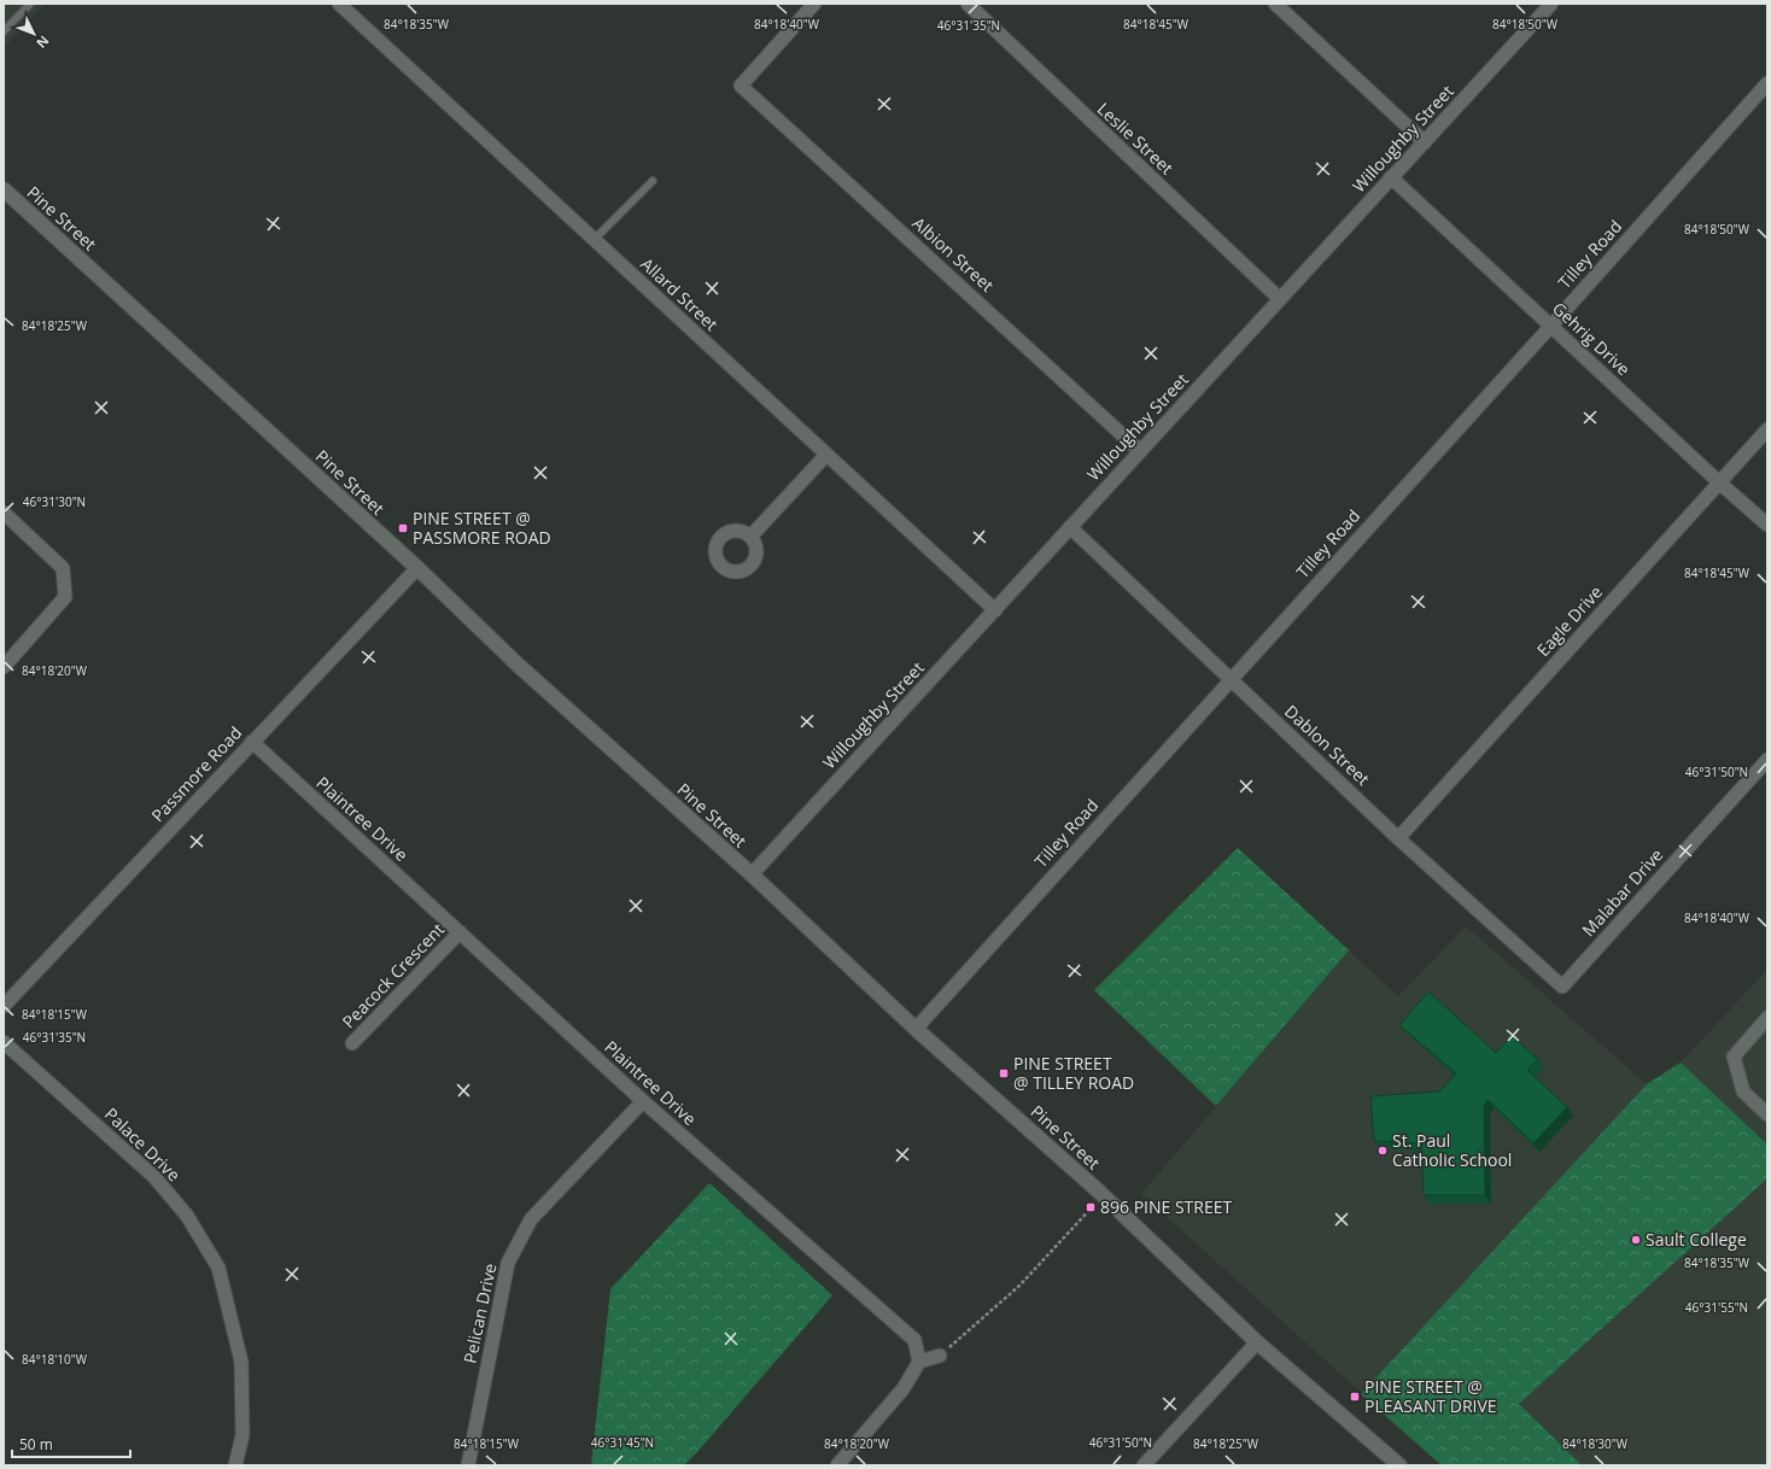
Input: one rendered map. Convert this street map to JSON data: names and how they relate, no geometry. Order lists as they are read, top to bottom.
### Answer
{
  "streets": {
    "street": [
      "Leslie Street",
      "Willoughby Street",
      "Pine Street",
      "Albion Street",
      "Tilley Road",
      "Allard Street",
      "Gehrig Drive",
      "Eagle Drive",
      "Dablon Street",
      "Passmore Road",
      "Plaintree Drive",
      "Malabar Drive",
      "Peacock Crescent",
      "Palace Drive",
      "Pelican Drive"
    ]
  },
  "crossings": [
    ["Leslie Street", "Willoughby Street"],
    ["Willoughby Street", "Pine Street"],
    ["Willoughby Street", "Albion Street"],
    ["Willoughby Street", "Allard Street"],
    ["Willoughby Street", "Gehrig Drive"],
    ["Willoughby Street", "Dablon Street"],
    ["Pine Street", "Tilley Road"],
    ["Pine Street", "Passmore Road"],
    ["Tilley Road", "Gehrig Drive"],
    ["Tilley Road", "Dablon Street"],
    ["Gehrig Drive", "Eagle Drive"],
    ["Eagle Drive", "Dablon Street"],
    ["Dablon Street", "Malabar Drive"],
    ["Passmore Road", "Plaintree Drive"],
    ["Plaintree Drive", "Peacock Crescent"],
    ["Plaintree Drive", "Pelican Drive"]
  ],
  "places": {
    "transit": [
      "PINE STREET @ PASSMORE ROAD",
      "PINE STREET @ TILLEY ROAD",
      "896 PINE STREET",
      "PINE STREET @ PLEASANT DRIVE"
    ],
    "other": ["St. Paul Catholic School", "Sault College"]
  },
  "scale_bar": "50 m",
  "north": "bottom right",
  "coordinates": [
    "84°18'40\"W",
    "84°18'45\"W",
    "84°18'35\"W",
    "84°18'50\"W",
    "46°31'35\"N",
    "84°18'25\"W",
    "46°31'30\"N",
    "84°18'20\"W",
    "46°31'50\"N",
    "84°18'15\"W",
    "46°31'55\"N",
    "84°18'10\"W",
    "46°31'45\"N",
    "84°18'30\"W"
  ]
}
